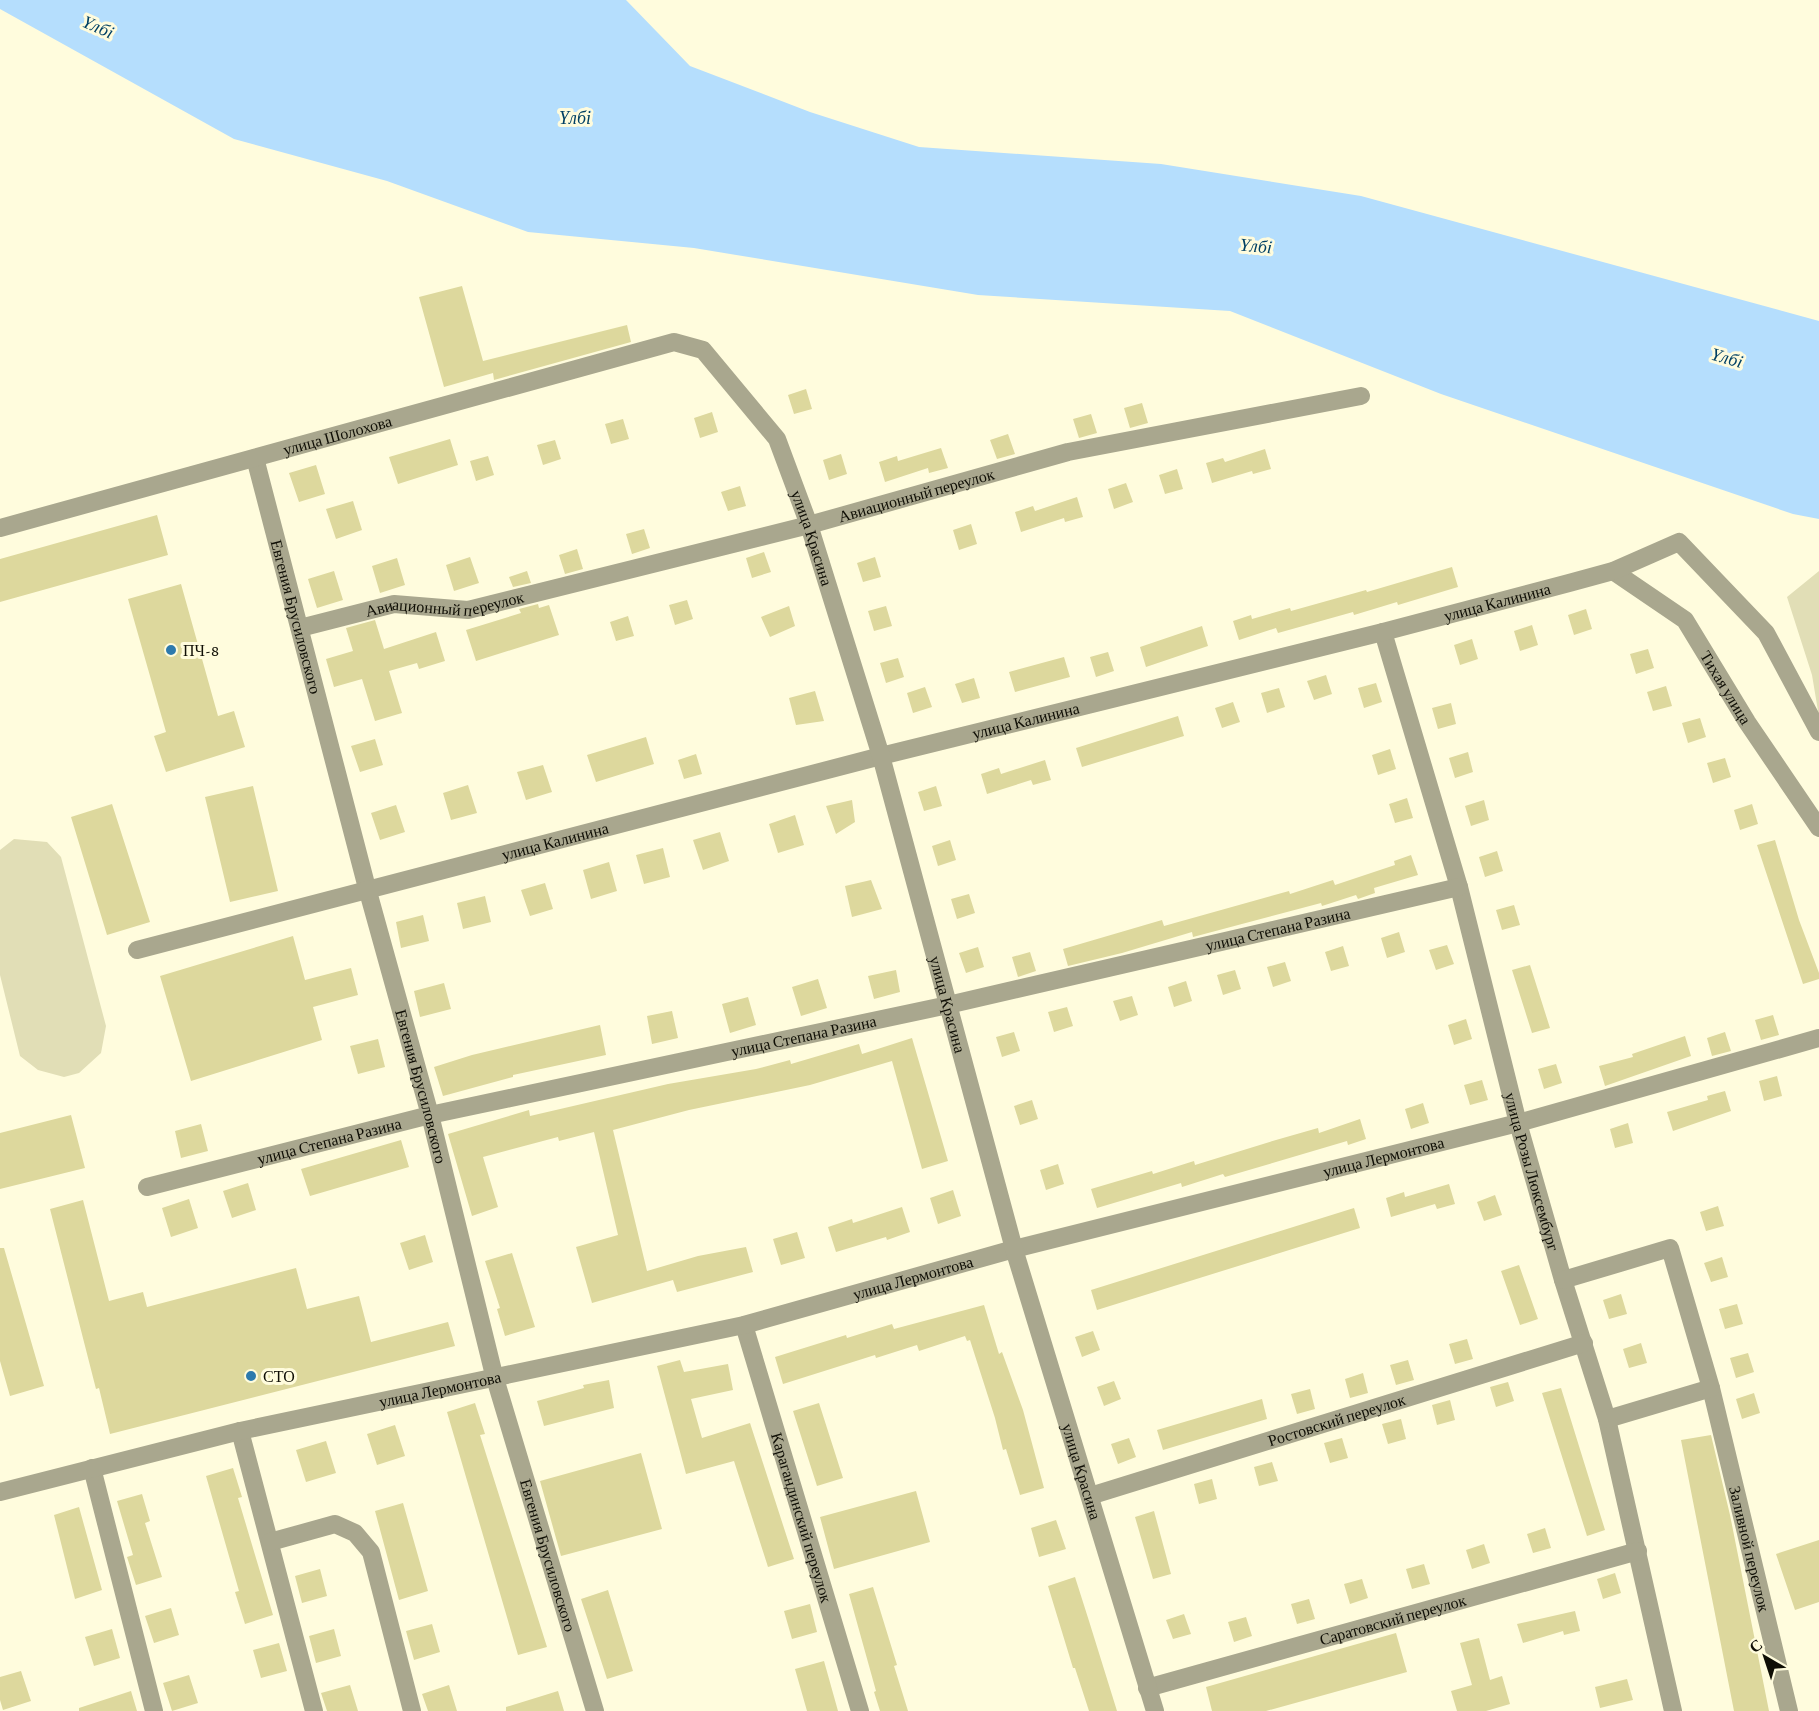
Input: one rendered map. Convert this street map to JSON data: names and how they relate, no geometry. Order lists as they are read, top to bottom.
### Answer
{
  "streets": {
    "street": [
      "улица Шолохова",
      "Авиационный переулок",
      "улица Красина",
      "улица Калинина",
      "Евгения Брусиловского",
      "Тихая улица",
      "улица Степана Разина",
      "улица Лермонтова",
      "улица Розы Люксембург",
      "Ростовский переулок",
      "Карагандинский переулок",
      "Заливной переулок",
      "Саратовский переулок"
    ]
  },
  "crossings": [
    ["улица Шолохова", "улица Красина"],
    ["улица Шолохова", "Евгения Брусиловского"],
    ["Авиационный переулок", "улица Красина"],
    ["Авиационный переулок", "Евгения Брусиловского"],
    ["улица Красина", "улица Калинина"],
    ["улица Красина", "улица Степана Разина"],
    ["улица Красина", "улица Лермонтова"],
    ["улица Красина", "Ростовский переулок"],
    ["улица Красина", "Саратовский переулок"],
    ["улица Калинина", "Евгения Брусиловского"],
    ["улица Калинина", "Тихая улица"],
    ["улица Калинина", "улица Розы Люксембург"],
    ["Евгения Брусиловского", "улица Степана Разина"],
    ["Евгения Брусиловского", "улица Лермонтова"],
    ["улица Степана Разина", "улица Розы Люксембург"],
    ["улица Лермонтова", "улица Розы Люксембург"],
    ["улица Лермонтова", "Карагандинский переулок"],
    ["улица Розы Люксембург", "Ростовский переулок"],
    ["улица Розы Люксембург", "Заливной переулок"],
    ["улица Розы Люксембург", "Саратовский переулок"]
  ],
  "water": ["Үлбі"],
  "places": ["ПЧ-8", "СТО"],
  "north": "top left"
}
